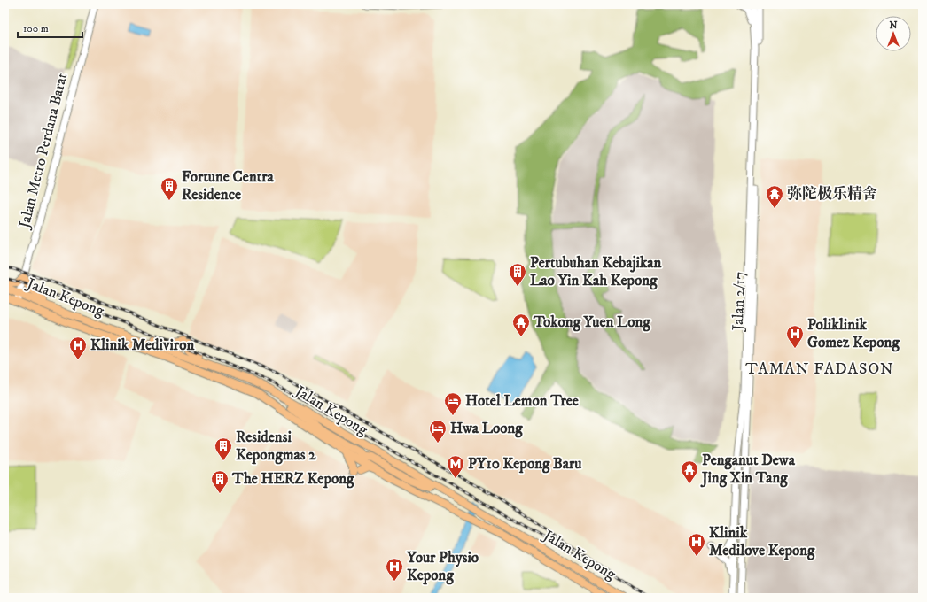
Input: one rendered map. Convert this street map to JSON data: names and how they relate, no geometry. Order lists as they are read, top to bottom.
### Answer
{
  "streets": {
    "main road": ["Jalan Kepong"],
    "street": ["Jalan Metro Perdana Barat", "Jalan 2/17"]
  },
  "crossings": [
    ["Jalan Metro Perdana Barat", "Jalan Kepong"]
  ],
  "districts": ["TAMAN FADASON"],
  "places": {
    "building": [
      "Fortune Centra Residence",
      "Pertubuhan Kebajikan Lao Yin Kah Kepong",
      "Residensi Kepongmas 2",
      "The HERZ Kepong"
    ],
    "temple": ["弥陀极乐精舍", "Tokong Yuen Long", "Penganut Dewa Jing Xin Tang"],
    "hospital": [
      "Poliklinik Gomez Kepong",
      "Klinik Mediviron",
      "Klinik Medilove Kepong",
      "Your Physio Kepong"
    ],
    "hotel": ["Hotel Lemon Tree", "Hwa Loong"],
    "metro station": ["PY10 Kepong Baru"]
  },
  "scale_bar": "100 m",
  "north": "top"
}
